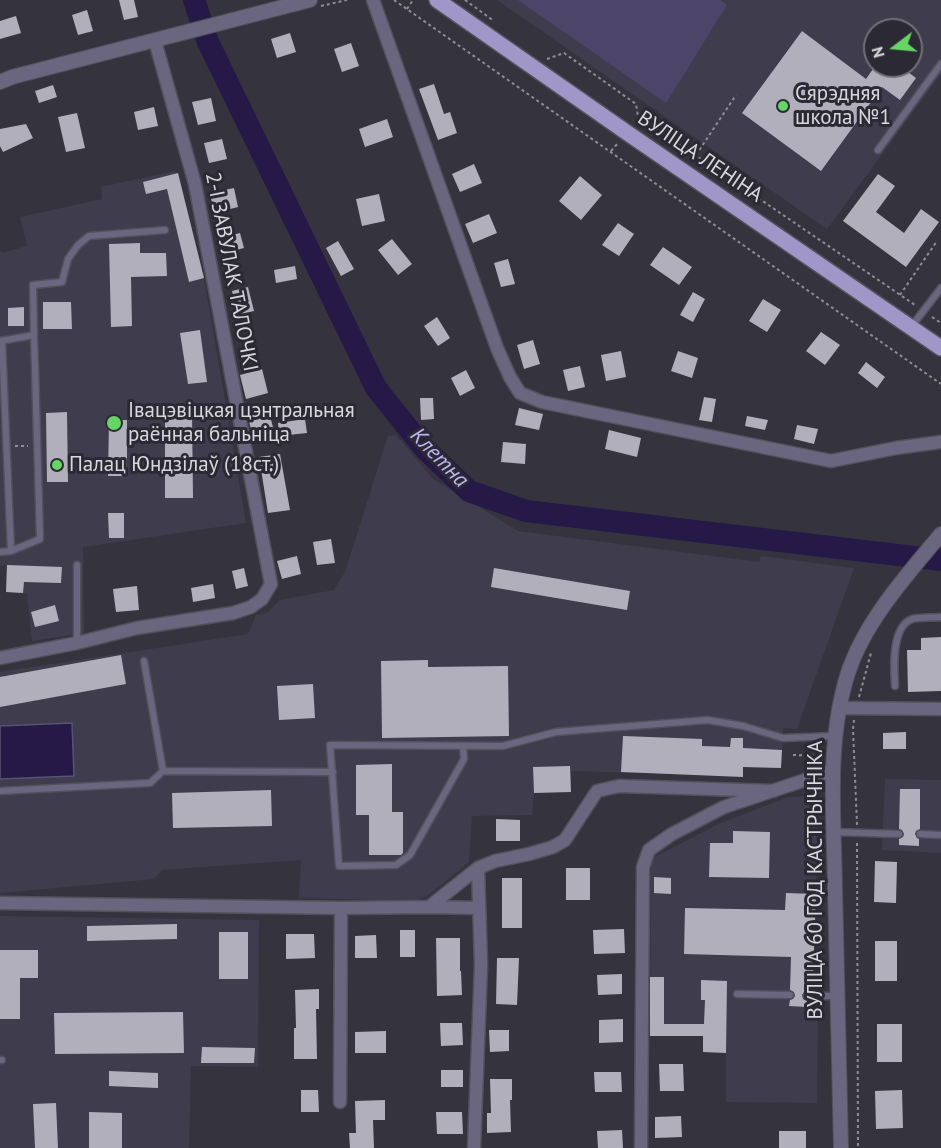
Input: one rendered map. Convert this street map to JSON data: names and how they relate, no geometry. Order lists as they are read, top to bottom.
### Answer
{
  "streets": {
    "main road": ["ВУЛІЦА ЛЕНІНА"],
    "street": ["2-І ЗАВУЛАК ТАЛОЧКІ", "ВУЛІЦА 60 ГОД КАСТРЫЧНІКА"]
  },
  "water": ["Клетна"],
  "places": ["Сярэдняя школа №1", "Івацэвіцкая цэнтральная раённая бальніца", "Палац Юндзілаў (18ст.)"],
  "north": "left"
}
